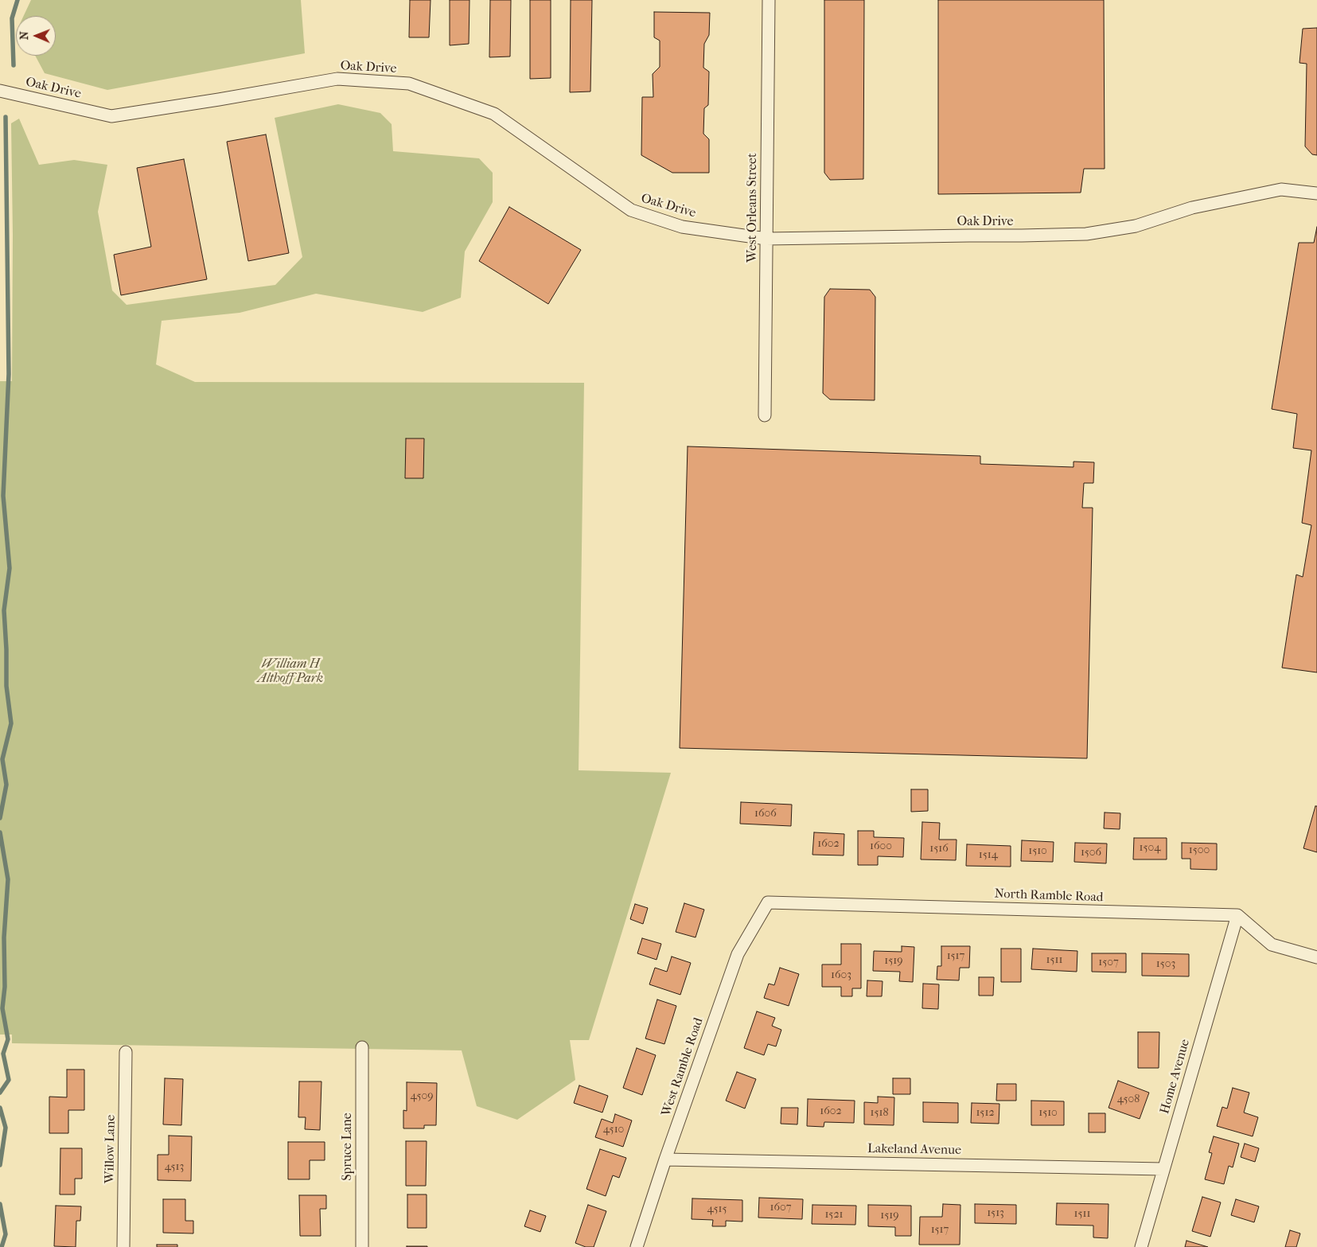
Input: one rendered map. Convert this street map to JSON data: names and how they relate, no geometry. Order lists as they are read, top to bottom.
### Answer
{
  "streets": {
    "street": [
      "Oak Drive",
      "West Orleans Street",
      "North Ramble Road",
      "West Ramble Road",
      "Home Avenue",
      "Spruce Lane",
      "Willow Lane",
      "Lakeland Avenue"
    ]
  },
  "crossings": [
    ["Oak Drive", "West Orleans Street"],
    ["North Ramble Road", "West Ramble Road"],
    ["North Ramble Road", "Home Avenue"],
    ["West Ramble Road", "Lakeland Avenue"],
    ["Home Avenue", "Lakeland Avenue"]
  ],
  "parks": ["William H Althoff Park"],
  "house_numbers": [
    "1606",
    "1602",
    "1600",
    "1504",
    "1516",
    "1500",
    "1510",
    "1506",
    "1514",
    "1517",
    "1511",
    "1519",
    "1507",
    "1503",
    "1603",
    "4509",
    "4508",
    "1602",
    "1518",
    "1512",
    "1510",
    "4510",
    "4513",
    "1607",
    "4515",
    "1513",
    "1511",
    "1521",
    "1519",
    "1517"
  ],
  "north": "left"
}
